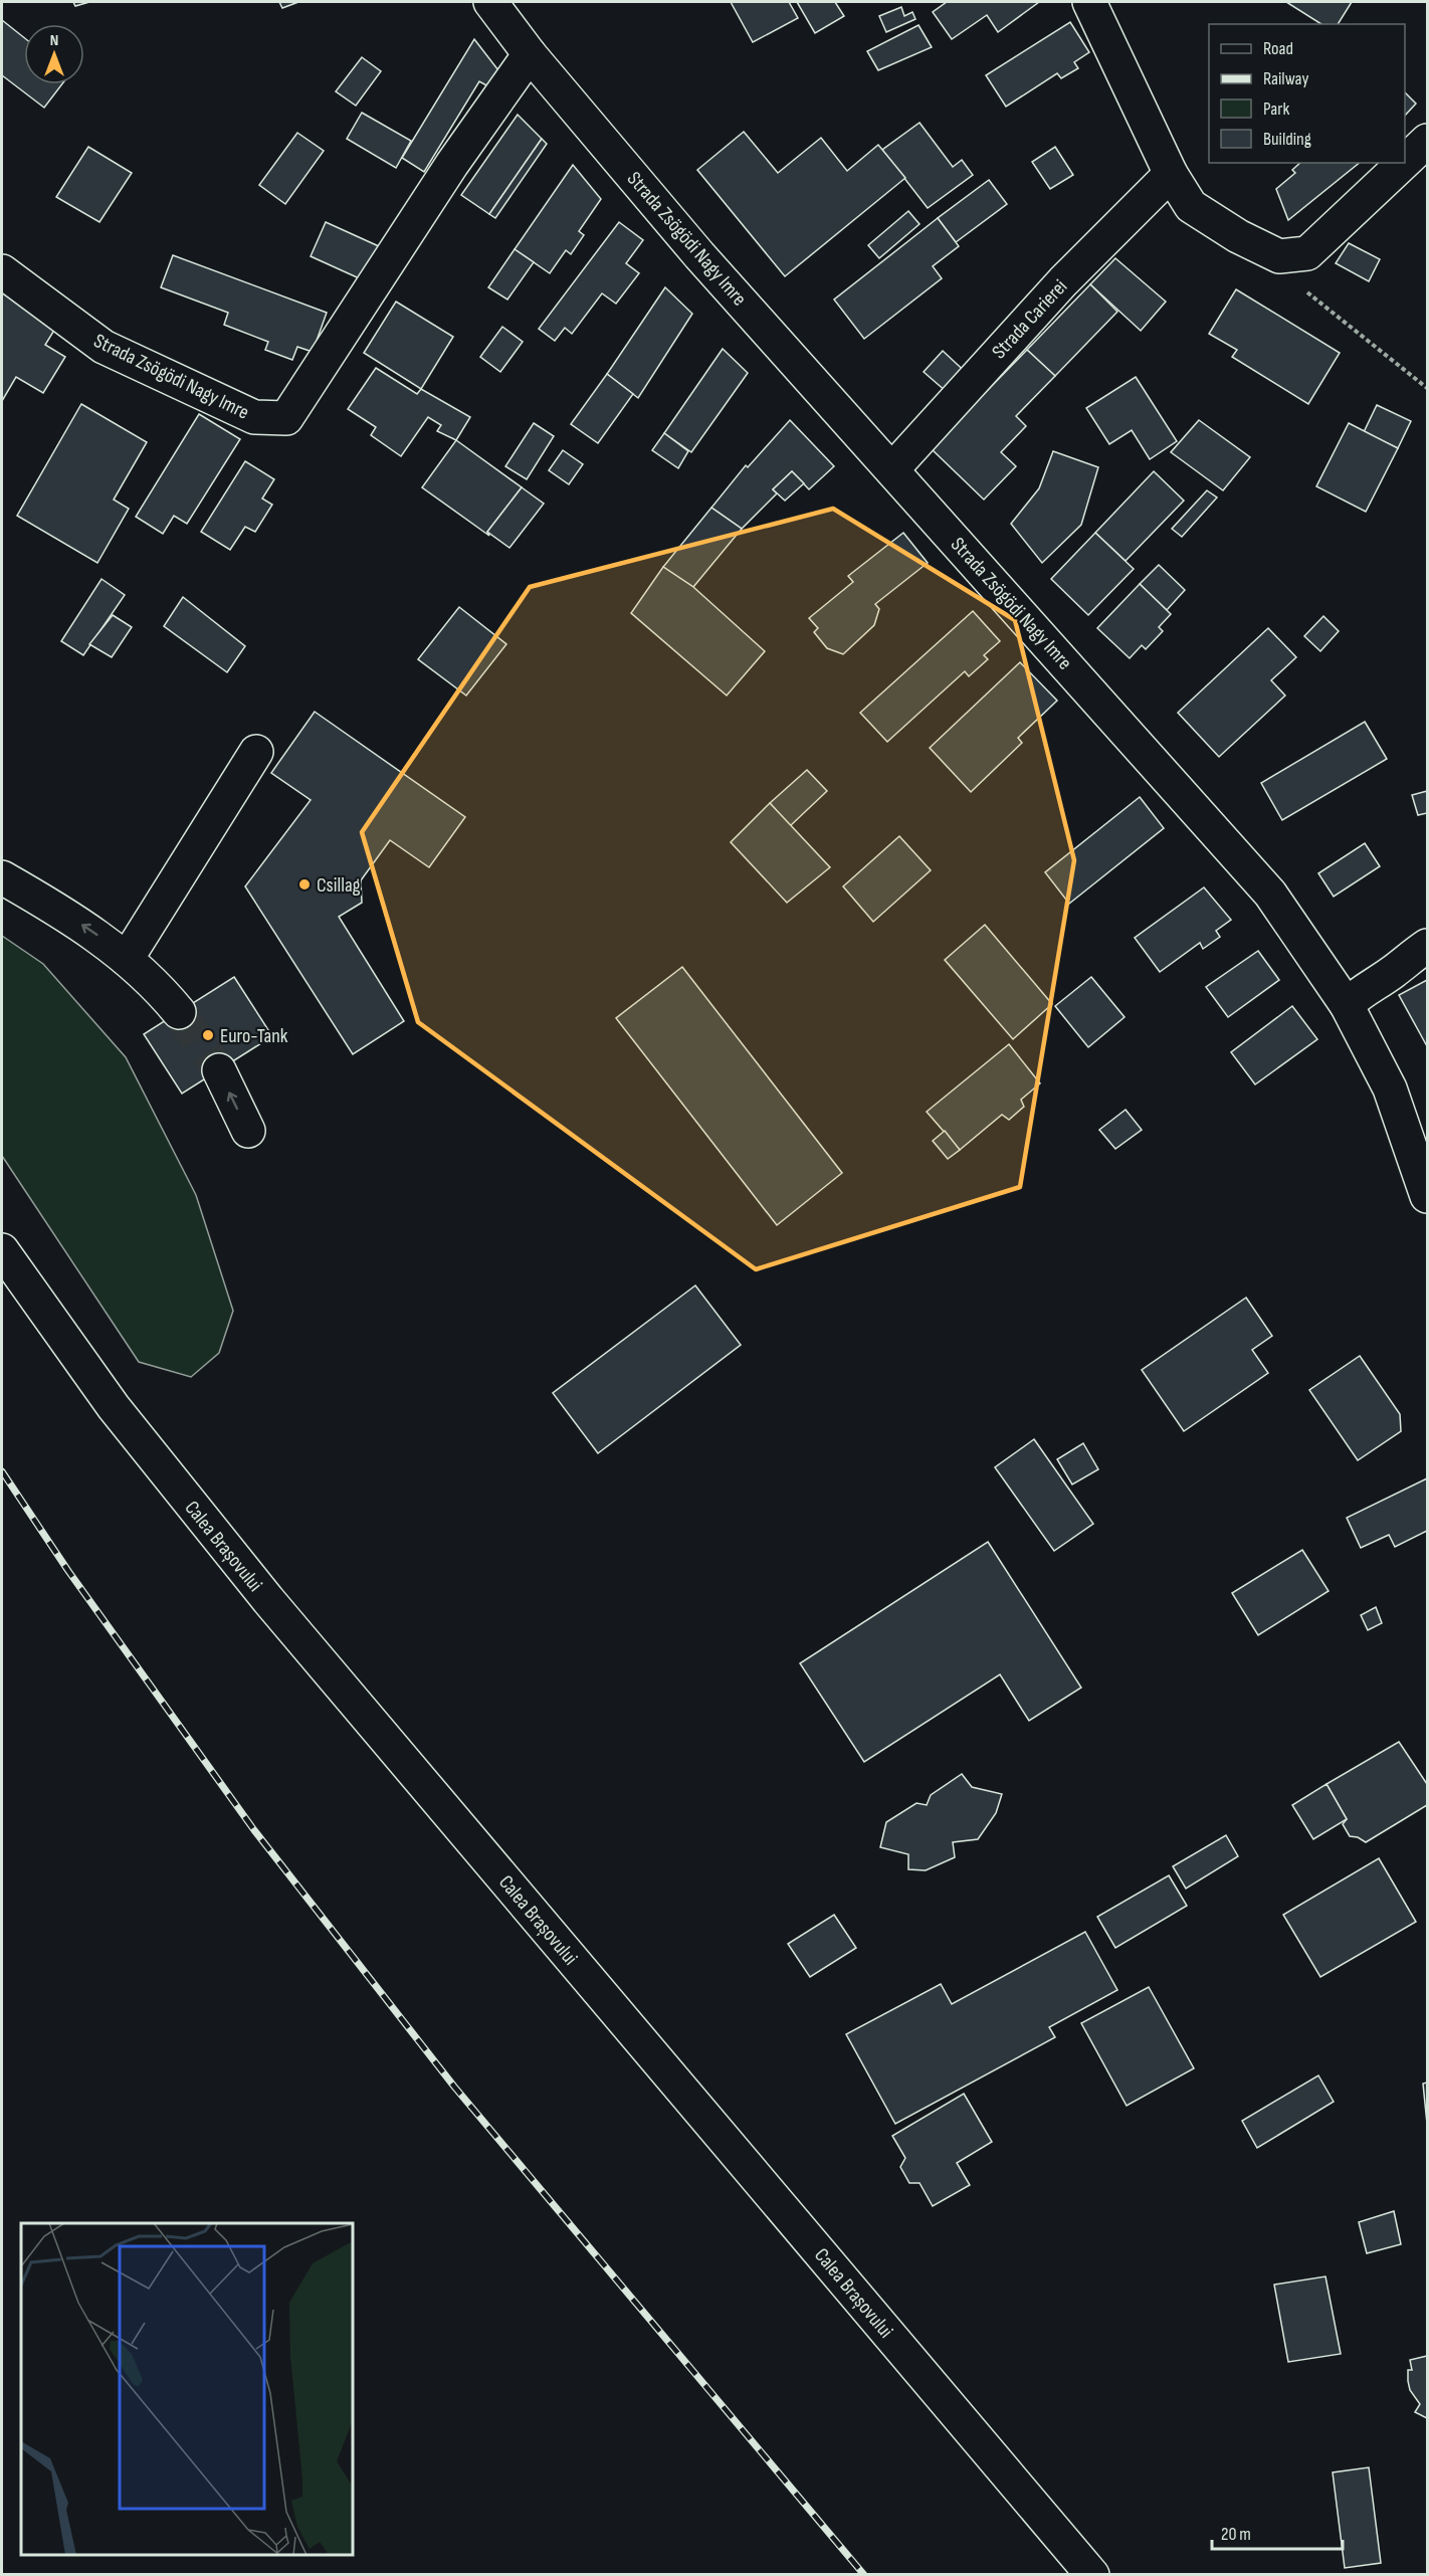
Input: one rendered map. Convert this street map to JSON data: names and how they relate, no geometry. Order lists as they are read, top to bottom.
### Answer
{
  "streets": {
    "main road": ["Strada Zsögödi Nagy Imre", "Strada Carierei", "Calea Brașovului"]
  },
  "crossings": [
    ["Strada Zsögödi Nagy Imre", "Strada Carierei"]
  ],
  "places": ["Csillag", "Euro-Tank"],
  "legend": [
    "Road",
    "Railway",
    "Park",
    "Building"
  ],
  "scale_bar": "20 m",
  "north": "top"
}
